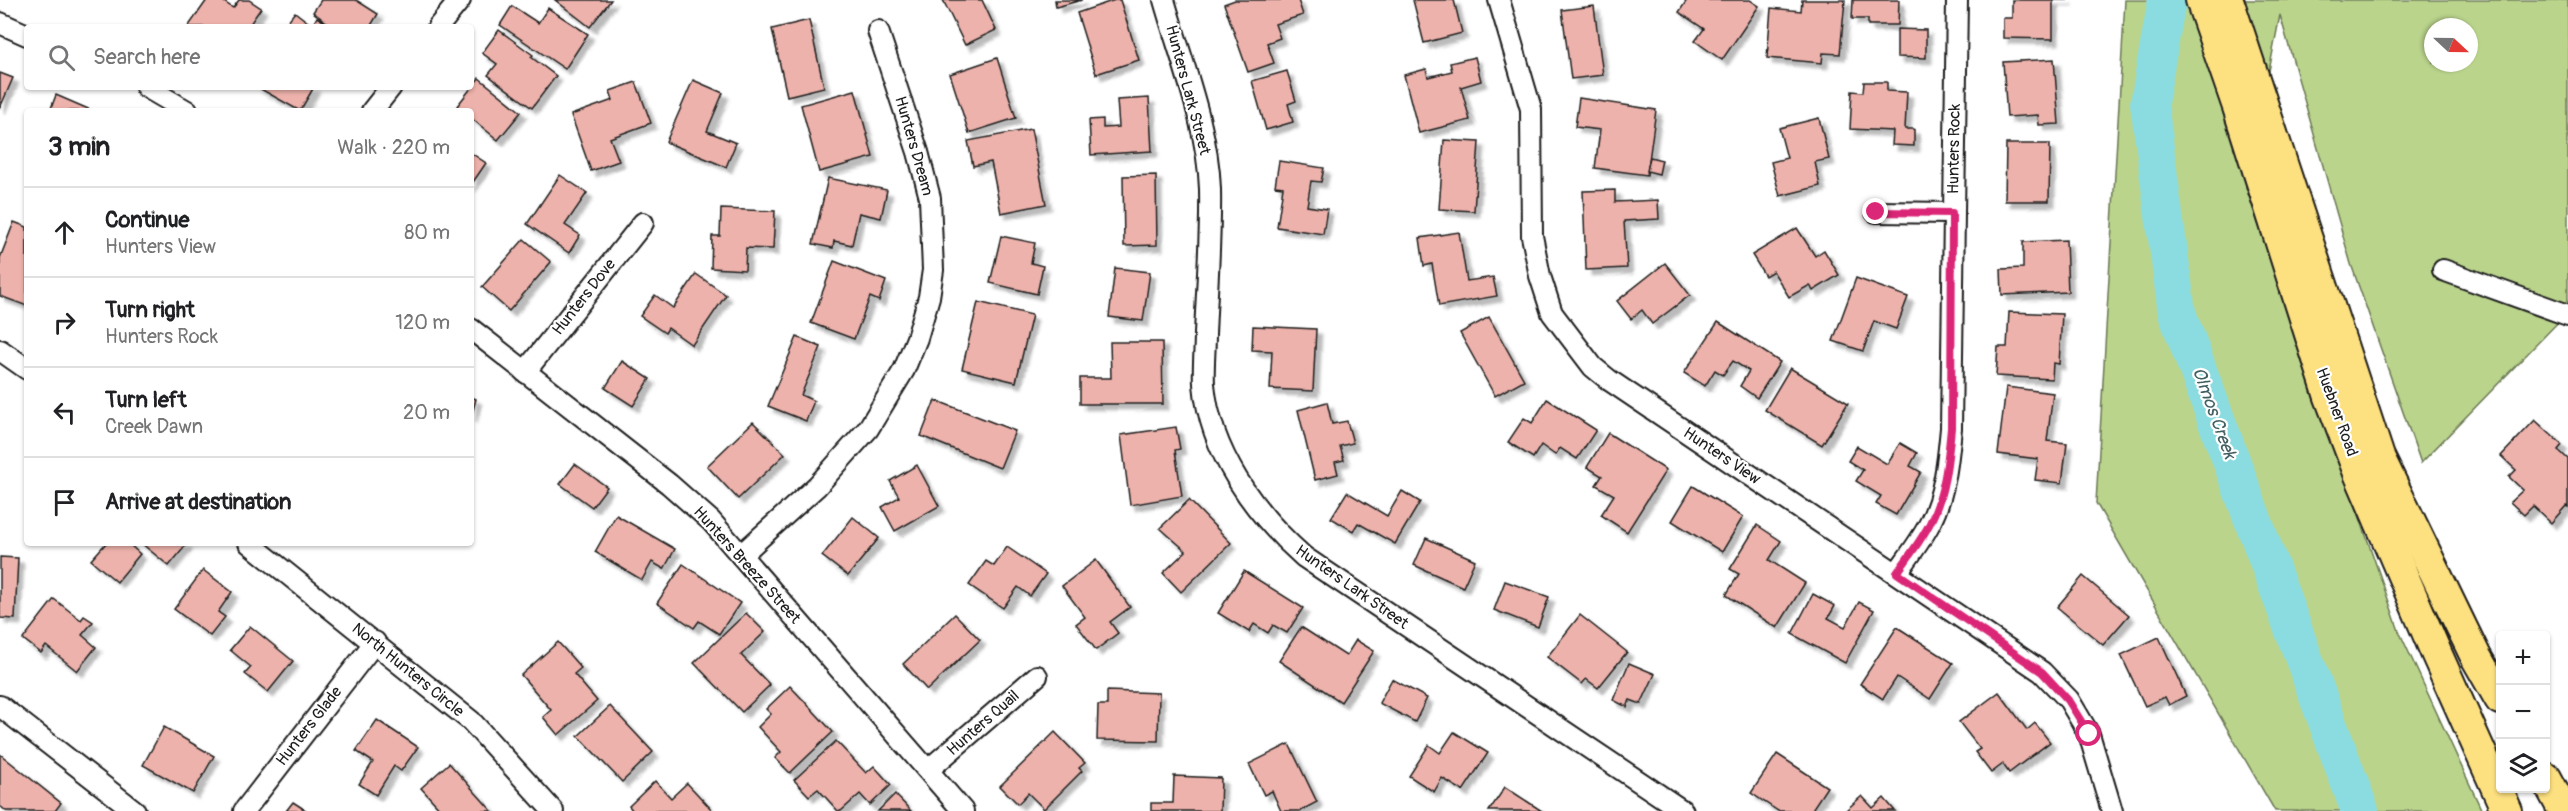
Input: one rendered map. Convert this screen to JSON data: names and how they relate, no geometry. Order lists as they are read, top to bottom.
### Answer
{
  "streets": {
    "main road": ["Huebner Road"],
    "street": [
      "Hunters Lark Street",
      "Hunters Dream",
      "Hunters Rock",
      "Hunters Dove",
      "Hunters View",
      "Hunters Breeze Street",
      "North Hunters Circle",
      "Hunters Quail",
      "Hunters Glade"
    ]
  },
  "crossings": [
    ["Hunters Dream", "Hunters Breeze Street"],
    ["Hunters Rock", "Hunters View"],
    ["Hunters Dove", "Hunters Breeze Street"],
    ["Hunters Breeze Street", "Hunters Quail"],
    ["North Hunters Circle", "Hunters Glade"]
  ],
  "water": ["Olmos Creek"],
  "north": "right",
  "page": {
    "search": "Search here",
    "heading": ["3 min", "Walk · 220 m"],
    "list": [
      ["Continue", "Hunters View", "80 m"],
      ["Turn right", "Hunters Rock", "120 m"],
      ["Turn left", "Creek Dawn", "20 m"],
      "Arrive at destination"
    ],
    "map_buttons": ["+", "−"]
  }
}
